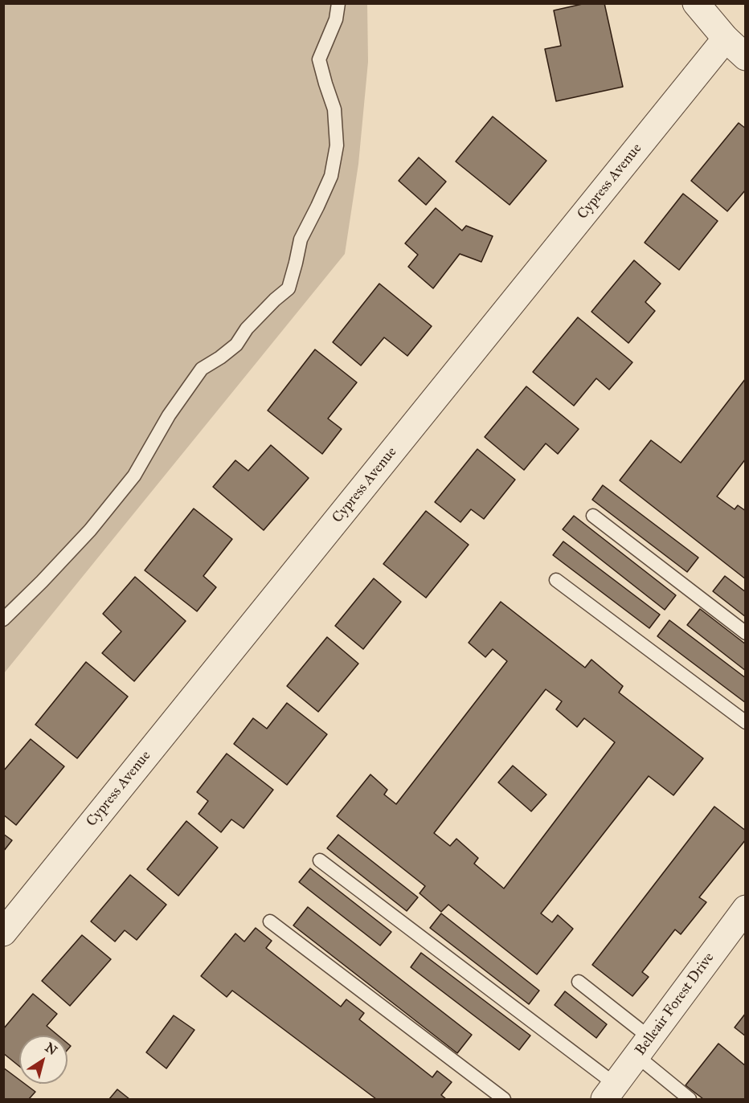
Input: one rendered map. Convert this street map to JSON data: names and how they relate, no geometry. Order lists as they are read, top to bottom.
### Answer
{
  "streets": {
    "street": ["Cypress Avenue", "Belleair Forest Drive"]
  },
  "north": "top right"
}
